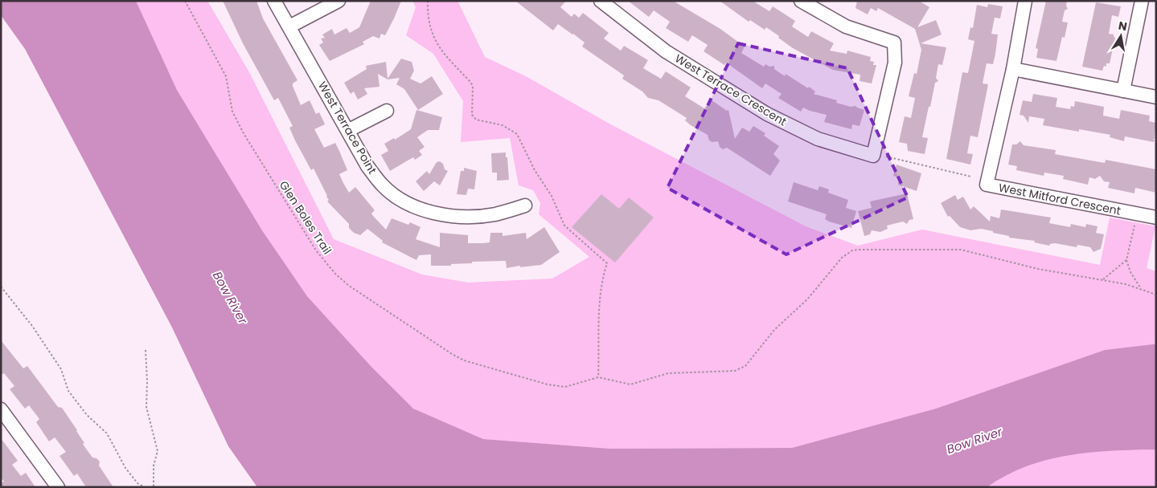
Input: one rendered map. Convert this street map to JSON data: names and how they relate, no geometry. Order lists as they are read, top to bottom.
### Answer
{
  "streets": {
    "street": ["West Terrace Crescent", "West Terrace Point", "West Mitford Crescent"],
    "path": ["Glen Boles Trail"]
  },
  "water": ["Bow River"],
  "north": "top"
}
